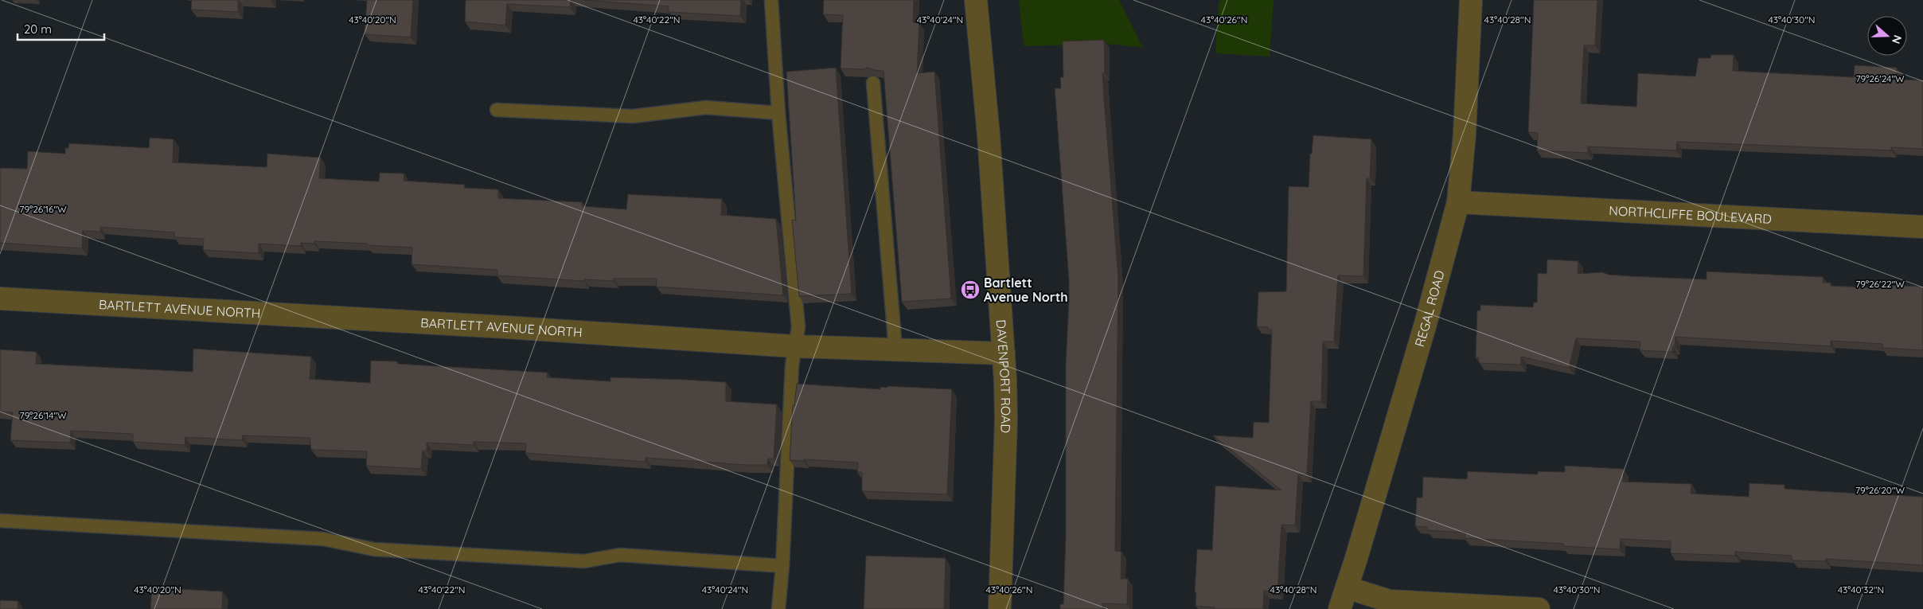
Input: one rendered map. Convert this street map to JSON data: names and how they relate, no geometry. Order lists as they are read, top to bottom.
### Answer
{
  "streets": {
    "street": [
      "NORTHCLIFFE BOULEVARD",
      "BARTLETT AVENUE NORTH",
      "REGAL ROAD",
      "DAVENPORT ROAD"
    ]
  },
  "crossings": [
    ["NORTHCLIFFE BOULEVARD", "REGAL ROAD"],
    ["BARTLETT AVENUE NORTH", "DAVENPORT ROAD"]
  ],
  "places": {
    "bus stop": ["Bartlett Avenue North"]
  },
  "scale_bar": "20 m",
  "north": "right",
  "coordinates": [
    "43°40'20\"N",
    "43°40'22\"N",
    "43°40'24\"N",
    "43°40'26\"N",
    "43°40'28\"N",
    "43°40'30\"N",
    "79°26'24\"W",
    "79°26'16\"W",
    "79°26'22\"W",
    "79°26'14\"W",
    "79°26'20\"W",
    "43°40'32\"N"
  ]
}
